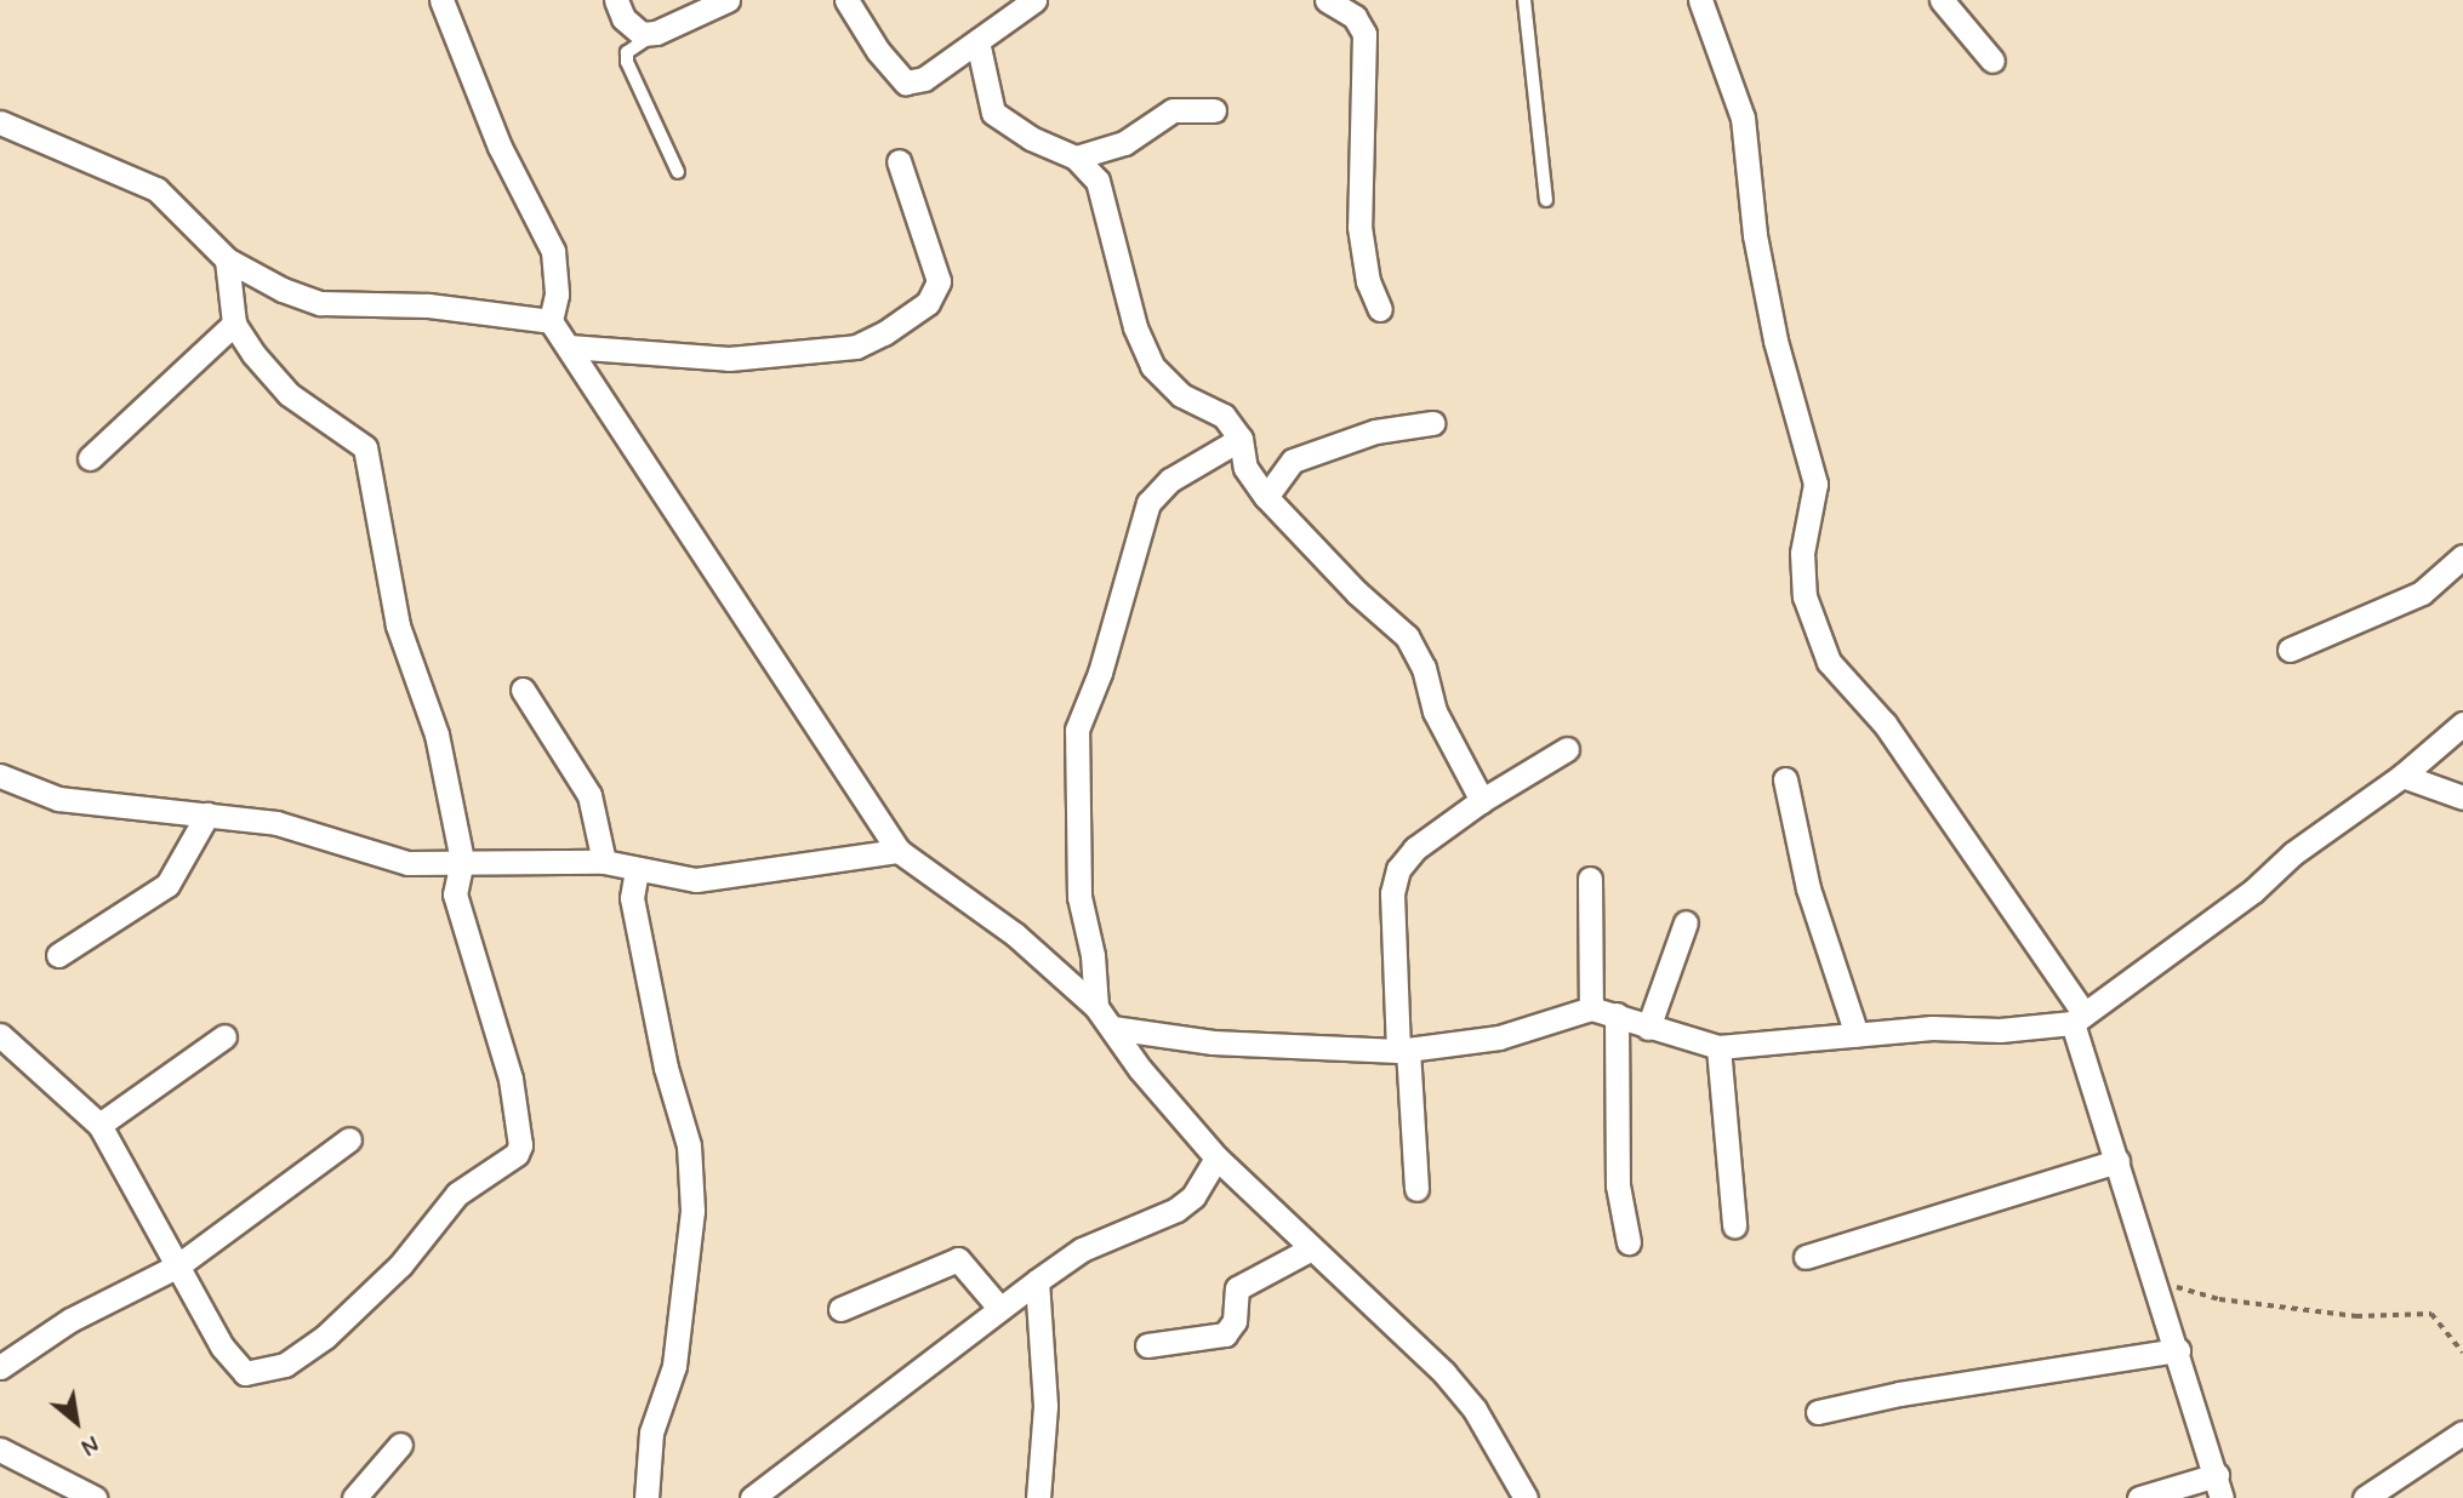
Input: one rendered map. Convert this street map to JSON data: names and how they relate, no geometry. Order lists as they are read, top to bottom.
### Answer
{
  "north": "bottom right"
}
